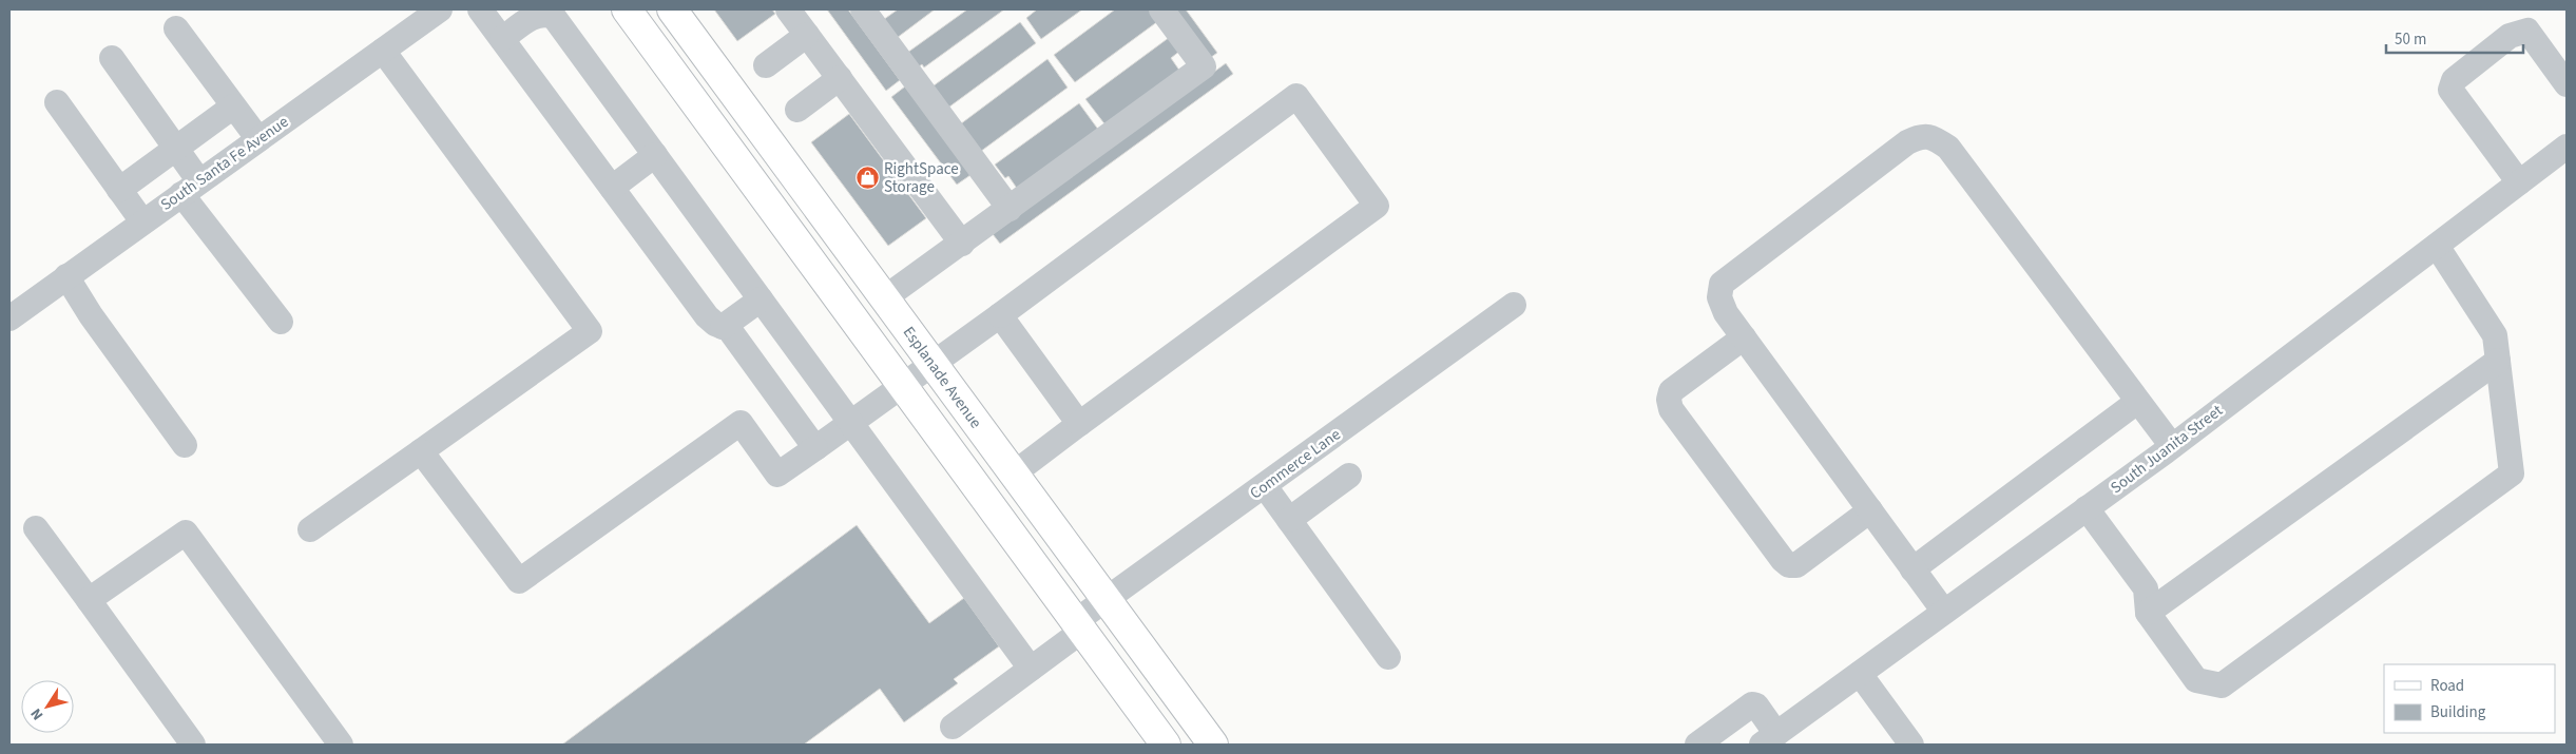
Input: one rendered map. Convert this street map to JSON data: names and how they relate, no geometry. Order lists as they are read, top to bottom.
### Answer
{
  "streets": {
    "main road": ["Esplanade Avenue"],
    "street": ["South Santa Fe Avenue", "South Juanita Street", "Commerce Lane"]
  },
  "crossings": [
    ["Esplanade Avenue", "Commerce Lane"]
  ],
  "places": {
    "shop": ["RightSpace Storage"]
  },
  "legend": ["Road", "Building"],
  "scale_bar": "50 m",
  "north": "bottom left"
}
